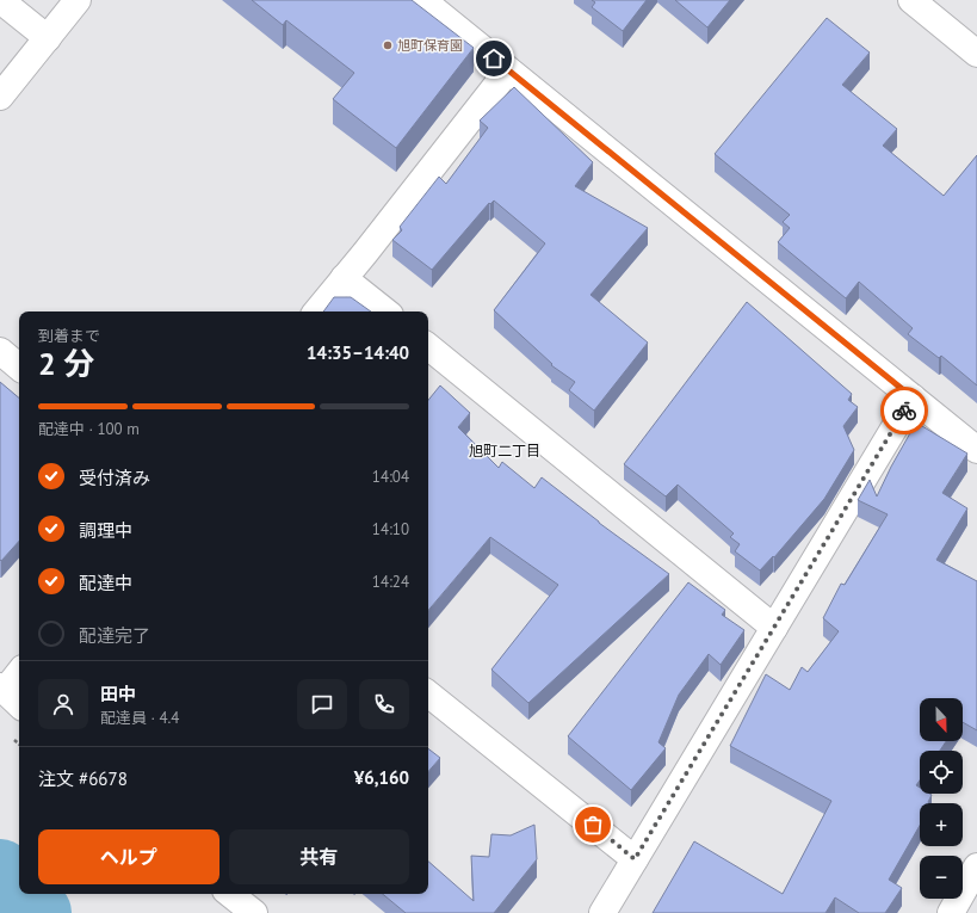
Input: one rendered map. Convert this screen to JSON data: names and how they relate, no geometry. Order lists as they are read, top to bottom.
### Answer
{
  "districts": ["旭町二丁目"],
  "places": ["旭町保育園"],
  "north": "bottom",
  "page": {
    "heading": ["2 分", "到着まで", "14:35–14:40"],
    "panel": [
      "田中",
      "配達員 · 4.4",
      "注文 #6678",
      "¥6,160"
    ],
    "bar": "配達中 · 100 m",
    "list": [
      ["受付済み", "14:04"],
      ["調理中", "14:10"],
      ["配達中", "14:24"],
      "配達完了"
    ],
    "map_buttons": ["+", "−"],
    "buttons": ["ヘルプ", "共有"]
  }
}
